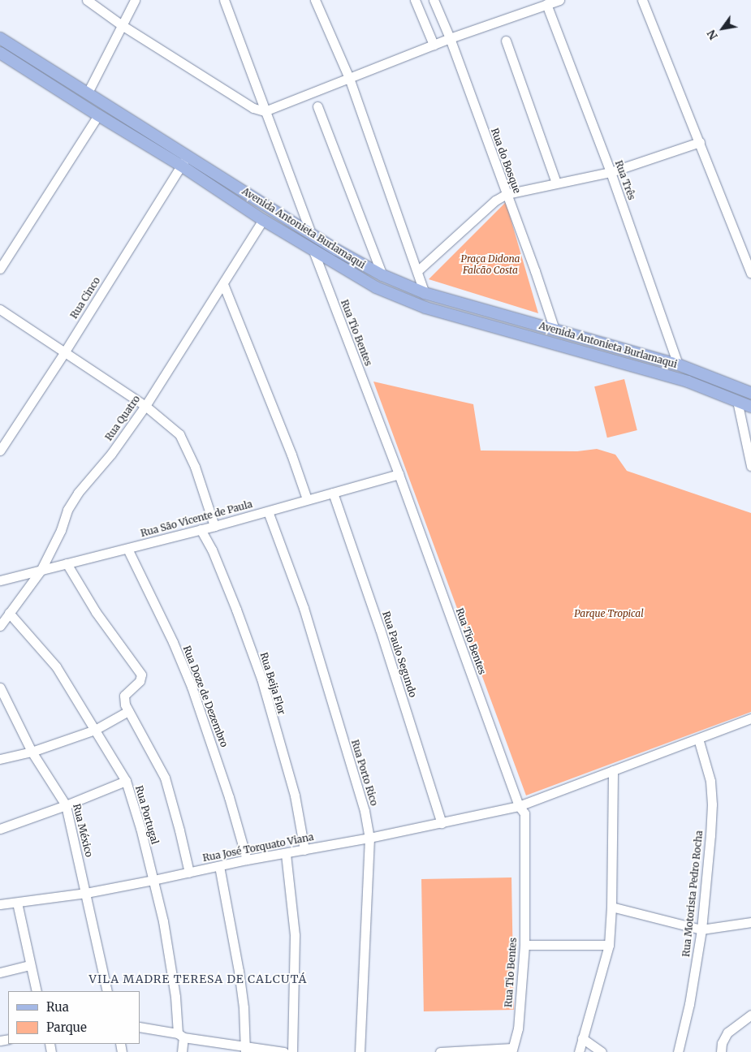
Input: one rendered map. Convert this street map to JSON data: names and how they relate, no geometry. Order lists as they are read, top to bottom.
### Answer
{
  "streets": {
    "main road": ["Avenida Antonieta Burlamaqui"],
    "street": [
      "Rua do Bosque",
      "Rua Três",
      "Rua Cinco",
      "Rua Tio Bentes",
      "Rua Quatro",
      "Rua São Vicente de Paula",
      "Rua Paulo Segundo",
      "Rua Beija Flor",
      "Rua Doze de Dezembro",
      "Rua Porto Rico",
      "Rua Portugal",
      "Rua México",
      "Rua José Torquato Viana",
      "Rua Motorista Pedro Rocha"
    ]
  },
  "crossings": [
    ["Rua do Bosque", "Avenida Antonieta Burlamaqui"],
    ["Rua Três", "Avenida Antonieta Burlamaqui"],
    ["Avenida Antonieta Burlamaqui", "Rua Cinco"],
    ["Avenida Antonieta Burlamaqui", "Rua Tio Bentes"],
    ["Avenida Antonieta Burlamaqui", "Rua Quatro"],
    ["Rua Tio Bentes", "Rua São Vicente de Paula"],
    ["Rua Tio Bentes", "Rua José Torquato Viana"],
    ["Rua Quatro", "Rua São Vicente de Paula"],
    ["Rua Quatro", "Rua Portugal"],
    ["Rua São Vicente de Paula", "Rua Paulo Segundo"],
    ["Rua São Vicente de Paula", "Rua Beija Flor"],
    ["Rua São Vicente de Paula", "Rua Doze de Dezembro"],
    ["Rua São Vicente de Paula", "Rua Porto Rico"],
    ["Rua Paulo Segundo", "Rua José Torquato Viana"],
    ["Rua Beija Flor", "Rua José Torquato Viana"],
    ["Rua Doze de Dezembro", "Rua José Torquato Viana"],
    ["Rua Porto Rico", "Rua José Torquato Viana"],
    ["Rua Portugal", "Rua José Torquato Viana"],
    ["Rua México", "Rua José Torquato Viana"],
    ["Rua José Torquato Viana", "Rua Motorista Pedro Rocha"]
  ],
  "districts": ["VILA MADRE TERESA DE CALCUTÁ"],
  "parks": ["Praça Didona Falcão Costa", "Parque Tropical"],
  "legend": ["Rua", "Parque"],
  "north": "bottom left"
}
